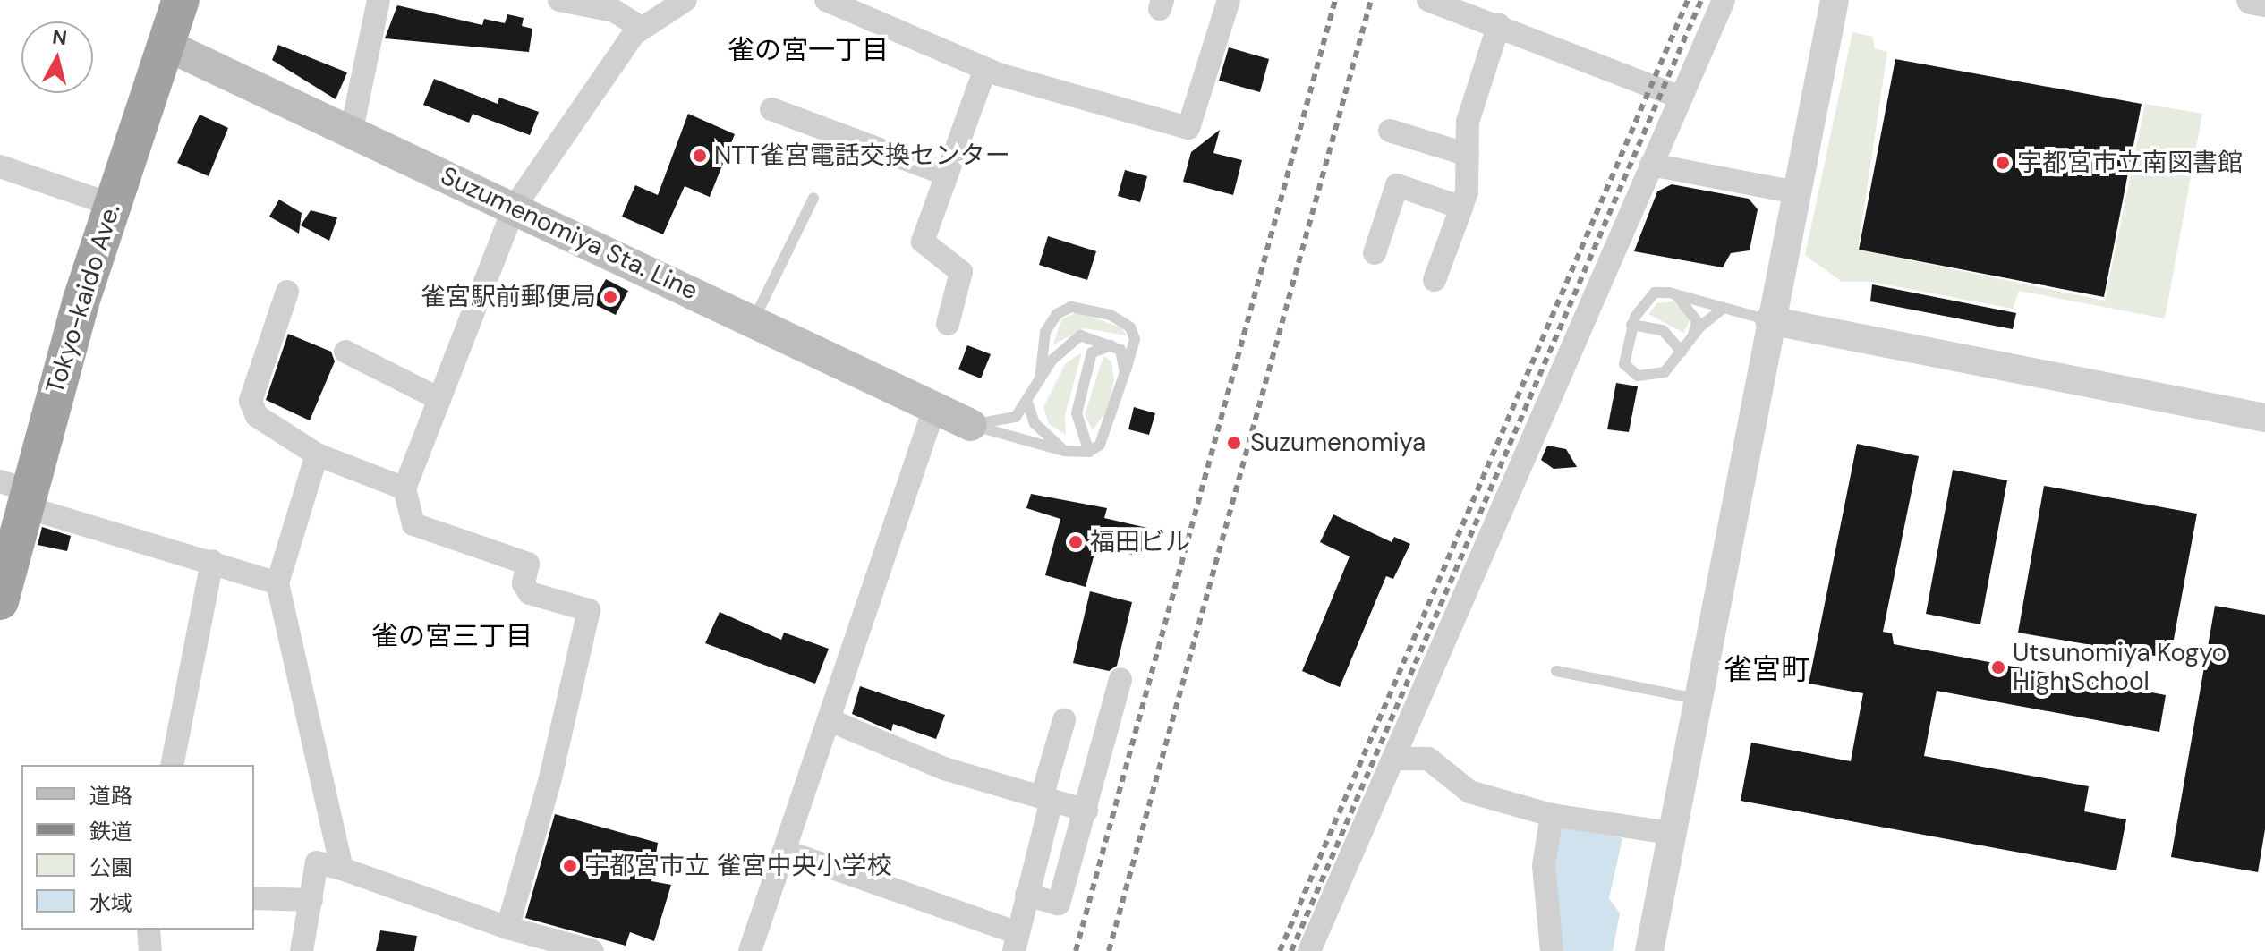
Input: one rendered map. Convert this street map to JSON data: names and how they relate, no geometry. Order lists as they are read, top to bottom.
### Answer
{
  "streets": {
    "highway": ["Tokyo-kaido Ave."],
    "main road": ["Suzumenomiya Sta. Line"]
  },
  "crossings": [
    ["Suzumenomiya Sta. Line", "Tokyo-kaido Ave."]
  ],
  "districts": ["雀の宮一丁目", "雀の宮三丁目", "雀宮町"],
  "places": [
    "NTT雀宮電話交換センター",
    "宇都宮市立南図書館",
    "雀宮駅前郵便局",
    "Suzumenomiya",
    "福田ビル",
    "Utsunomiya Kogyo High School",
    "宇都宮市立 雀宮中央小学校"
  ],
  "legend": [
    "道路",
    "鉄道",
    "公園",
    "水域"
  ],
  "north": "top"
}
